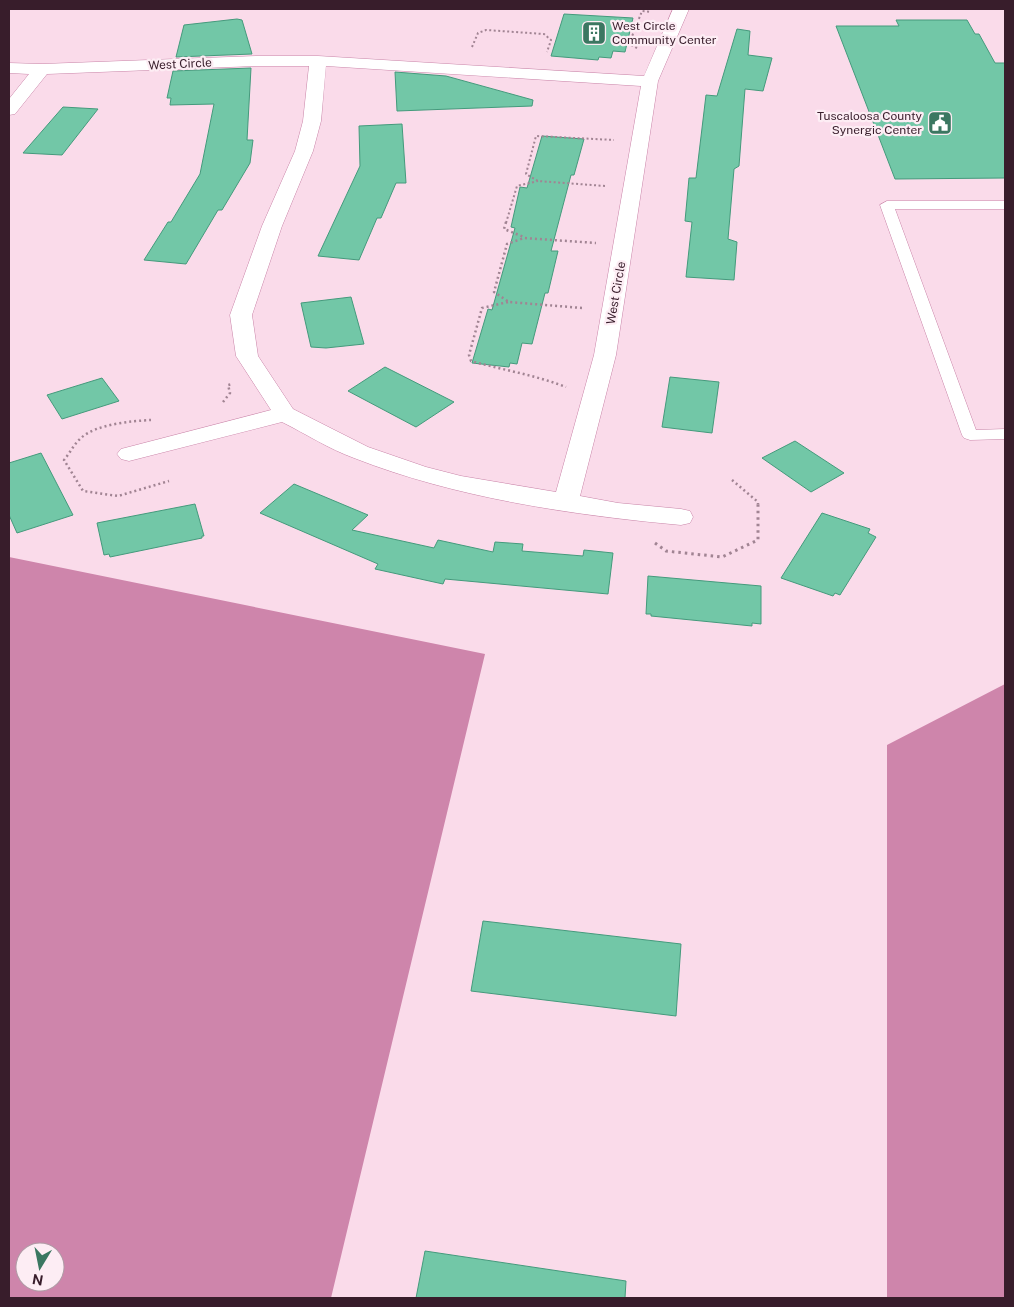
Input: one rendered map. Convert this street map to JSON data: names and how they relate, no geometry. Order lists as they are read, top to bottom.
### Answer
{
  "streets": {
    "street": ["West Circle"]
  },
  "places": {
    "building": ["West Circle Community Center"],
    "public building": ["Tuscaloosa County Synergic Center"]
  },
  "north": "bottom"
}
